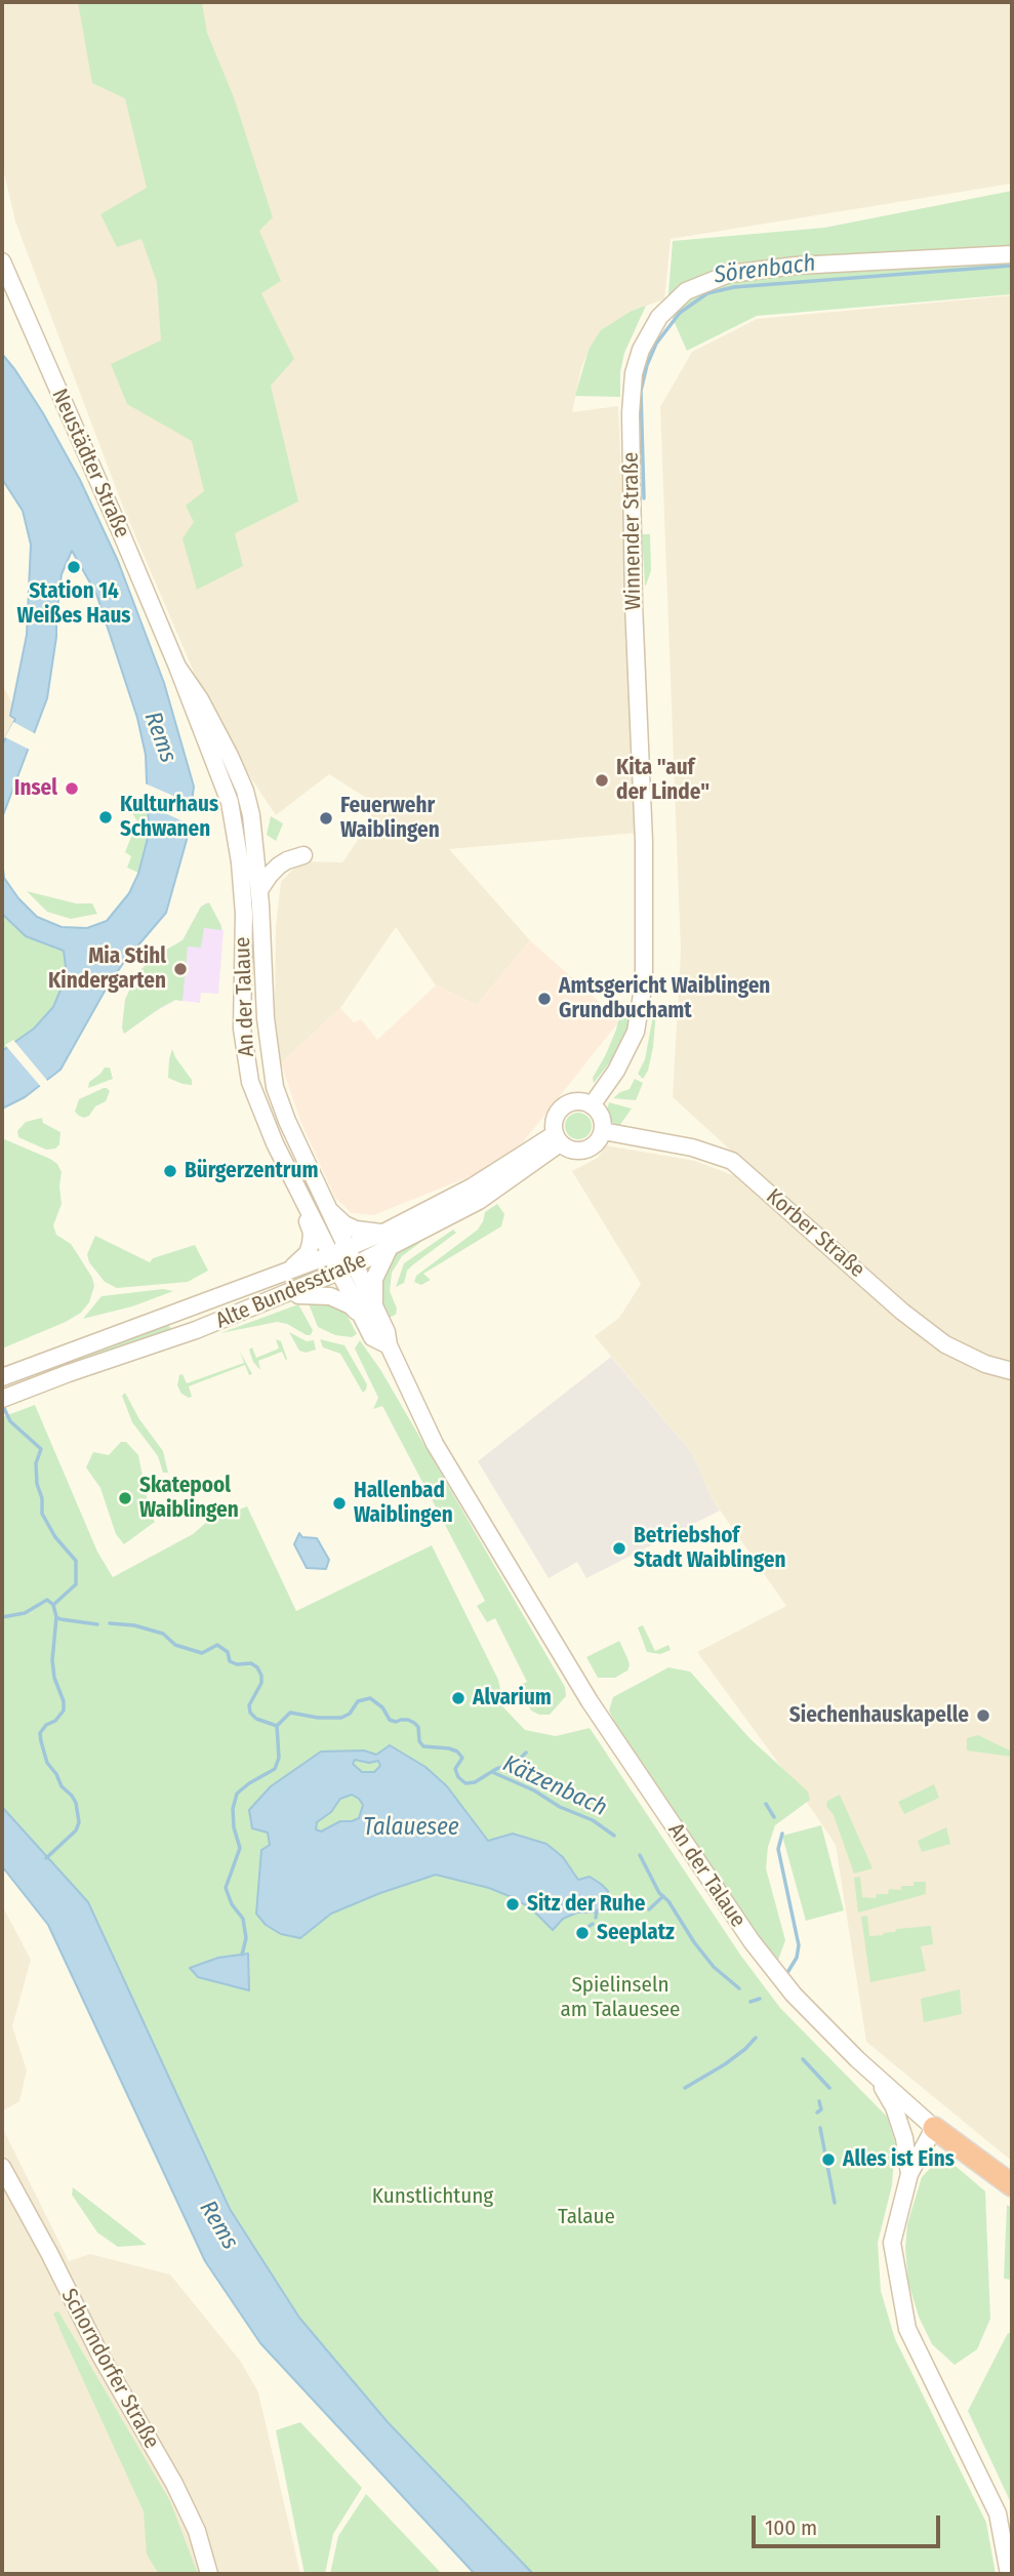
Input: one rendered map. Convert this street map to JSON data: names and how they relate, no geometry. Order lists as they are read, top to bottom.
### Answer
{
  "streets": {
    "street": [
      "Neustädter Straße",
      "Winnender Straße",
      "An der Talaue",
      "Korber Straße",
      "Alte Bundesstraße",
      "Schorndorfer Straße"
    ]
  },
  "crossings": [
    ["Neustädter Straße", "An der Talaue"],
    ["Winnender Straße", "Korber Straße"],
    ["Winnender Straße", "Alte Bundesstraße"],
    ["An der Talaue", "Alte Bundesstraße"],
    ["Korber Straße", "Alte Bundesstraße"]
  ],
  "water": [
    "Sörenbach",
    "Rems",
    "Kätzenbach",
    "Talauesee"
  ],
  "parks": ["Spielinseln am Talauesee", "Kunstlichtung", "Talaue"],
  "places": [
    "Station 14 Weißes Haus",
    "Kita \"auf der Linde\"",
    "Insel",
    "Kulturhaus Schwanen",
    "Feuerwehr Waiblingen",
    "Mia Stihl Kindergarten",
    "Amtsgericht Waiblingen Grundbuchamt",
    "Bürgerzentrum",
    "Skatepool Waiblingen",
    "Hallenbad Waiblingen",
    "Betriebshof Stadt Waiblingen",
    "Alvarium",
    "Siechenhauskapelle",
    "Sitz der Ruhe",
    "Seeplatz",
    "Alles ist Eins"
  ],
  "scale_bar": "100 m"
}
